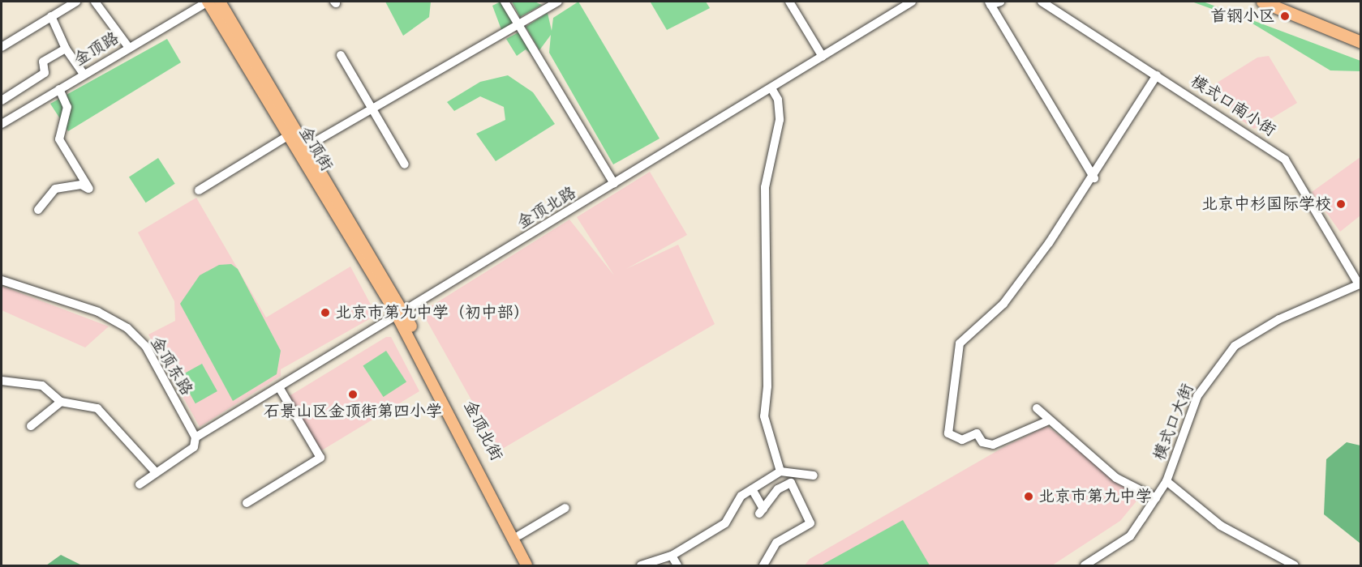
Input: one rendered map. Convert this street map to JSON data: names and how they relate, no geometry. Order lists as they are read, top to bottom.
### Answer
{
  "streets": {
    "main road": ["金顶街", "金顶北街"],
    "street": [
      "金顶路",
      "模式口南小街",
      "金顶北路",
      "金顶东路",
      "模式口大街"
    ]
  },
  "crossings": [
    ["金顶路", "金顶街"],
    ["模式口南小街", "模式口大街"],
    ["金顶街", "金顶北路"],
    ["金顶街", "金顶北街"],
    ["金顶北路", "金顶东路"],
    ["金顶北路", "金顶北街"]
  ],
  "places": [
    "首钢小区",
    "北京中杉国际学校",
    "北京市第九中学（初中部）",
    "石景山区金顶街第四小学",
    "北京市第九中学"
  ]
}
